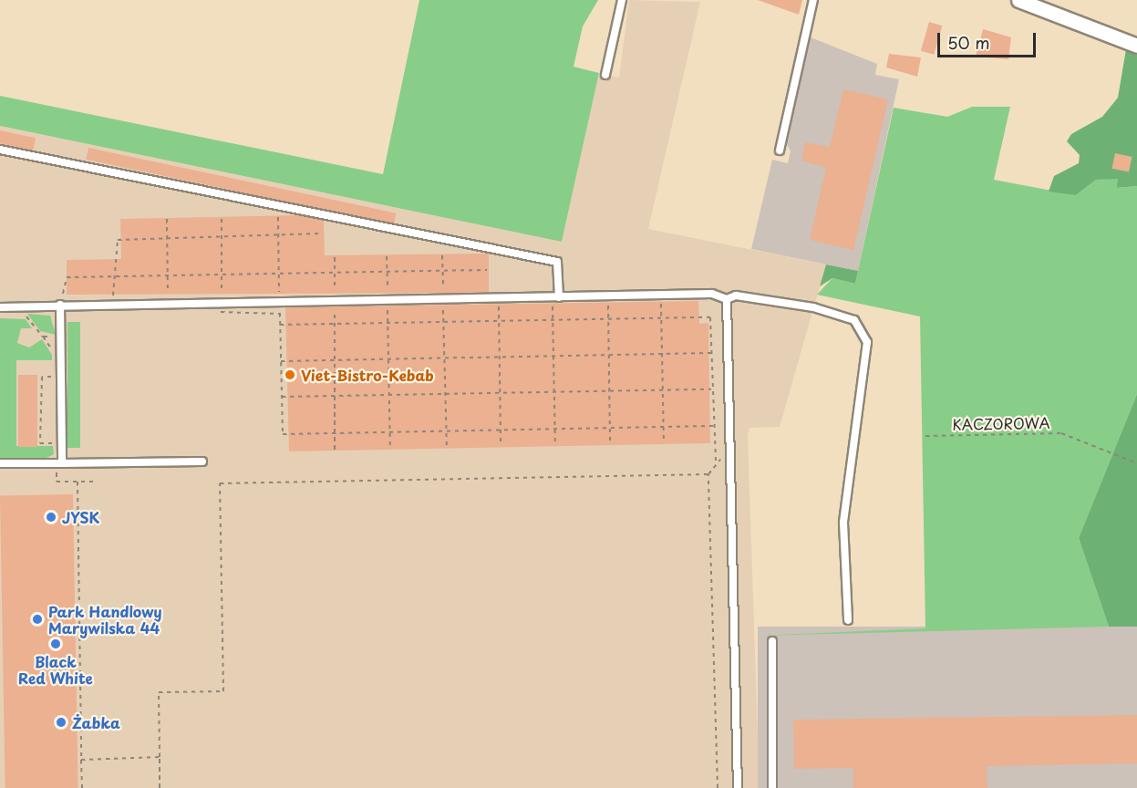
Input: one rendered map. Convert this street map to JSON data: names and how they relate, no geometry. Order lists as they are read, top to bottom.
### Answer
{
  "streets": {
    "path": ["KACZOROWA"]
  },
  "places": [
    "Viet-Bistro-Kebab",
    "JYSK",
    "Park Handlowy Marywilska 44",
    "Black Red White",
    "Żabka"
  ],
  "scale_bar": "50 m"
}
